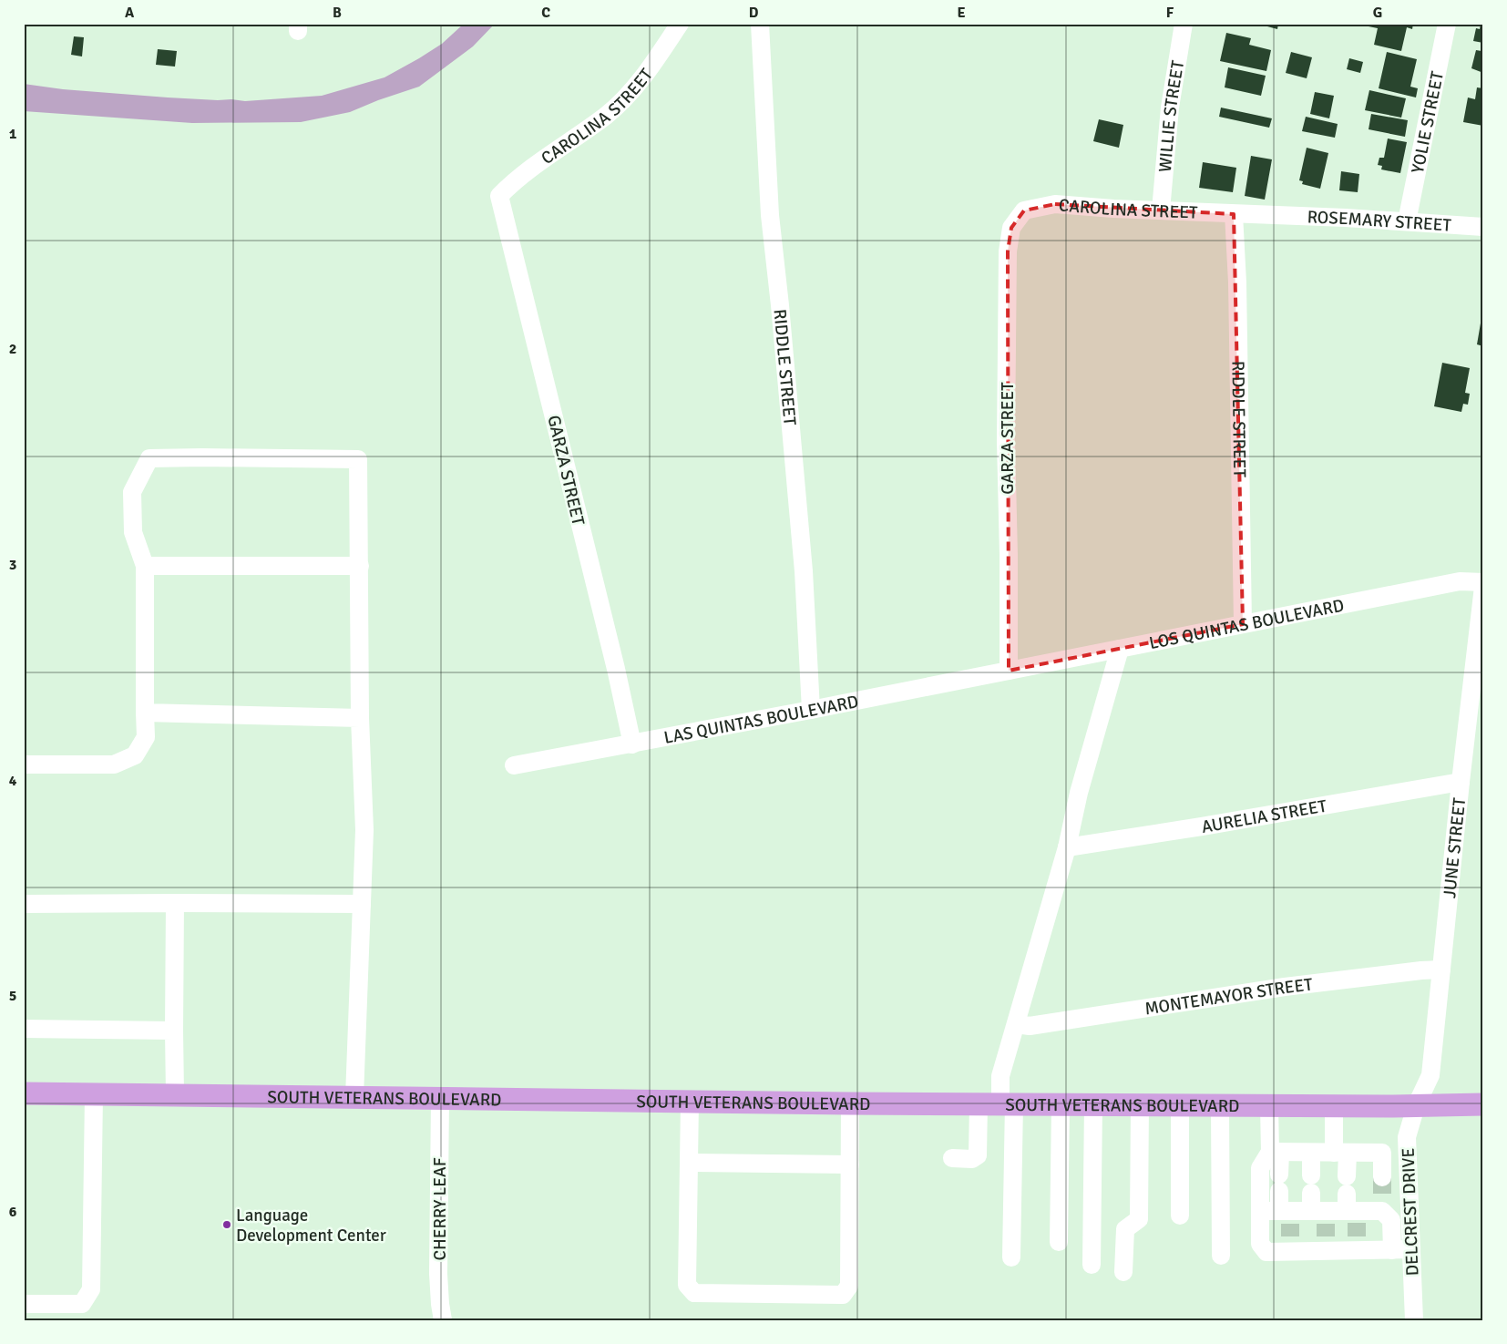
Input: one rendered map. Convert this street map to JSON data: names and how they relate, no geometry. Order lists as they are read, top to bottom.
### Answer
{
  "streets": {
    "main road": ["SOUTH VETERANS BOULEVARD"],
    "street": [
      "CAROLINA STREET",
      "WILLIE STREET",
      "YOLIE STREET",
      "ROSEMARY STREET",
      "RIDDLE STREET",
      "GARZA STREET",
      "LOS QUINTAS BOULEVARD",
      "LAS QUINTAS BOULEVARD",
      "AURELIA STREET",
      "JUNE STREET",
      "MONTEMAYOR STREET",
      "CHERRY LEAF",
      "DELCREST DRIVE"
    ]
  },
  "crossings": [
    ["CAROLINA STREET", "WILLIE STREET"],
    ["CAROLINA STREET", "ROSEMARY STREET"],
    ["CAROLINA STREET", "RIDDLE STREET"],
    ["CAROLINA STREET", "GARZA STREET"],
    ["YOLIE STREET", "ROSEMARY STREET"],
    ["RIDDLE STREET", "LOS QUINTAS BOULEVARD"],
    ["RIDDLE STREET", "LAS QUINTAS BOULEVARD"],
    ["GARZA STREET", "LOS QUINTAS BOULEVARD"],
    ["GARZA STREET", "LAS QUINTAS BOULEVARD"],
    ["LOS QUINTAS BOULEVARD", "LAS QUINTAS BOULEVARD"],
    ["AURELIA STREET", "JUNE STREET"],
    ["JUNE STREET", "MONTEMAYOR STREET"],
    ["JUNE STREET", "SOUTH VETERANS BOULEVARD"],
    ["JUNE STREET", "DELCREST DRIVE"],
    ["SOUTH VETERANS BOULEVARD", "CHERRY LEAF"],
    ["SOUTH VETERANS BOULEVARD", "DELCREST DRIVE"]
  ],
  "places": ["Language Development Center"],
  "grid": {
    "columns": [
      "A",
      "B",
      "C",
      "D",
      "E",
      "F",
      "G"
    ],
    "rows": [
      "1",
      "2",
      "3",
      "4",
      "5",
      "6"
    ]
  }
}
